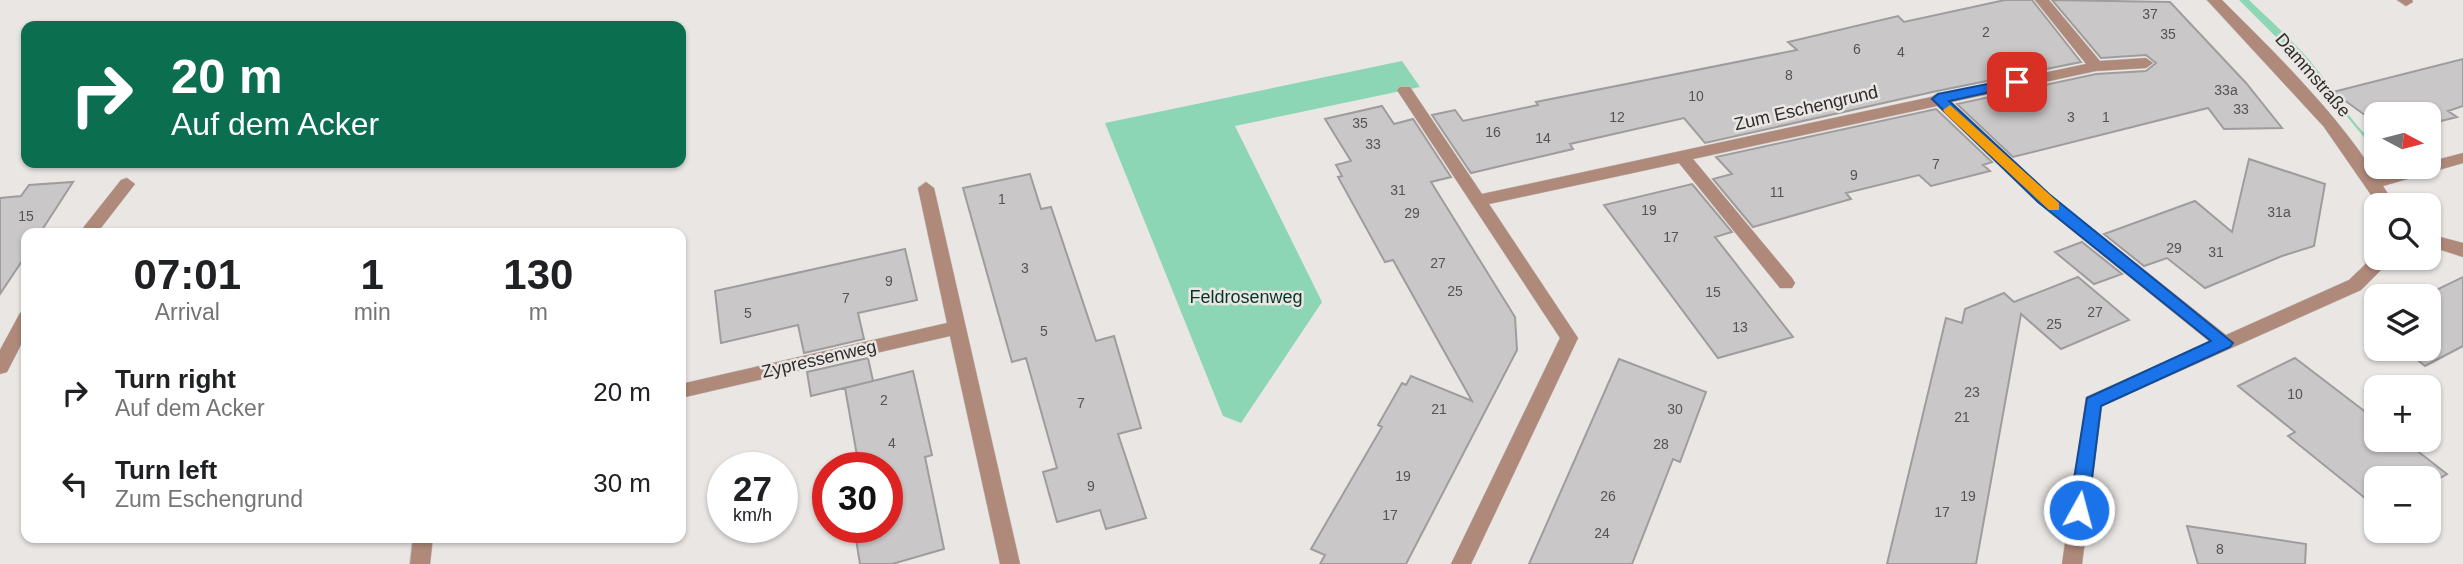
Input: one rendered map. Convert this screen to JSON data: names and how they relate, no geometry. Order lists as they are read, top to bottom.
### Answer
{
  "streets": {
    "street": ["Dammstraße", "Zum Eschengrund", "Zypressenweg"]
  },
  "parks": ["Feldrosenweg"],
  "house_numbers": [
    "37",
    "2",
    "35",
    "6",
    "4",
    "8",
    "33a",
    "10",
    "33",
    "12",
    "3",
    "1",
    "35",
    "16",
    "14",
    "33",
    "7",
    "9",
    "31",
    "11",
    "1",
    "19",
    "31a",
    "29",
    "15",
    "17",
    "29",
    "31",
    "27",
    "3",
    "9",
    "25",
    "15",
    "7",
    "27",
    "5",
    "25",
    "13",
    "5",
    "23",
    "10",
    "2",
    "7",
    "21",
    "30",
    "21",
    "4",
    "28",
    "19",
    "9",
    "26",
    "19",
    "17",
    "17",
    "24",
    "8"
  ],
  "north": "right",
  "page": {
    "turn": ["20 m", "Auf dem Acker"],
    "map_buttons": ["+", "−"],
    "eta": [
      "07:01",
      "Arrival",
      "1",
      "min",
      "130",
      "m"
    ],
    "list": [
      {
        "name": "Turn right",
        "note": "Auf dem Acker",
        "value": "20 m"
      },
      {
        "name": "Turn left",
        "note": "Zum Eschengrund",
        "value": "30 m"
      }
    ],
    "speed": "27 km/h",
    "limit": "30"
  }
}
